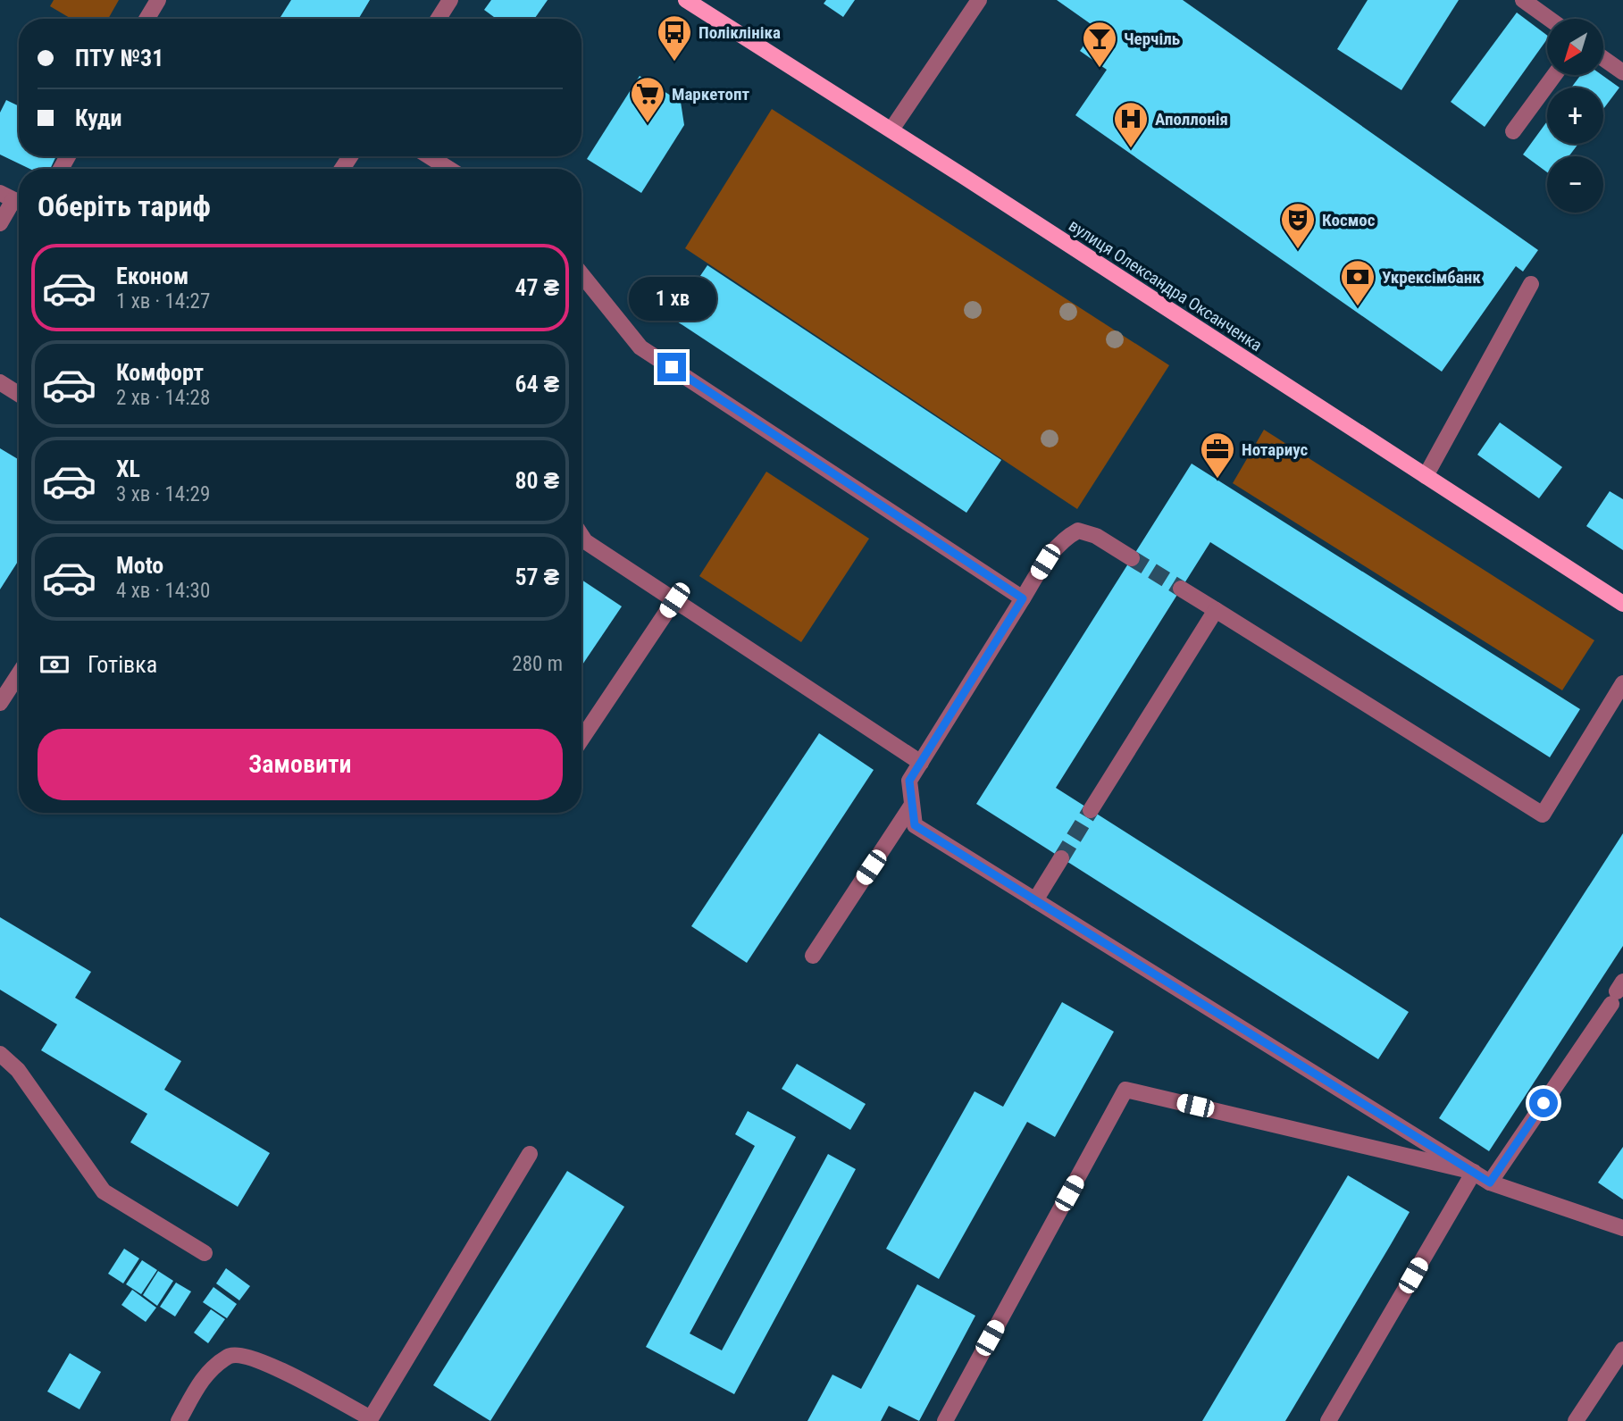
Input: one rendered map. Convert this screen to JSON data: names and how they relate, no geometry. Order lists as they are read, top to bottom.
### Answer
{
  "streets": {
    "main road": ["вулиця Олександра Оксанченка"]
  },
  "places": {
    "bus stop": ["Поліклініка"],
    "bar": ["Черчіль"],
    "supermarket": ["Маркетопт"],
    "hospital": ["Аполлонія"],
    "theatre": ["Космос"],
    "bank": ["Укрексімбанк"],
    "office": ["Нотариус"]
  },
  "north": "bottom left",
  "page": {
    "map_buttons": ["+", "−"],
    "banner": ["ПТУ №31", "Куди"],
    "heading": "Оберіть тариф",
    "list": [
      {
        "name": "Економ",
        "note": "1 хв · 14:27",
        "value": "47 ₴"
      },
      {
        "name": "Комфорт",
        "note": "2 хв · 14:28",
        "value": "64 ₴"
      },
      {
        "name": "XL",
        "note": "3 хв · 14:29",
        "value": "80 ₴"
      },
      {
        "name": "Moto",
        "note": "4 хв · 14:30",
        "value": "57 ₴"
      }
    ],
    "bubble": "1 хв",
    "pay": ["Готівка", "280 m"],
    "buttons": "Замовити"
  }
}
